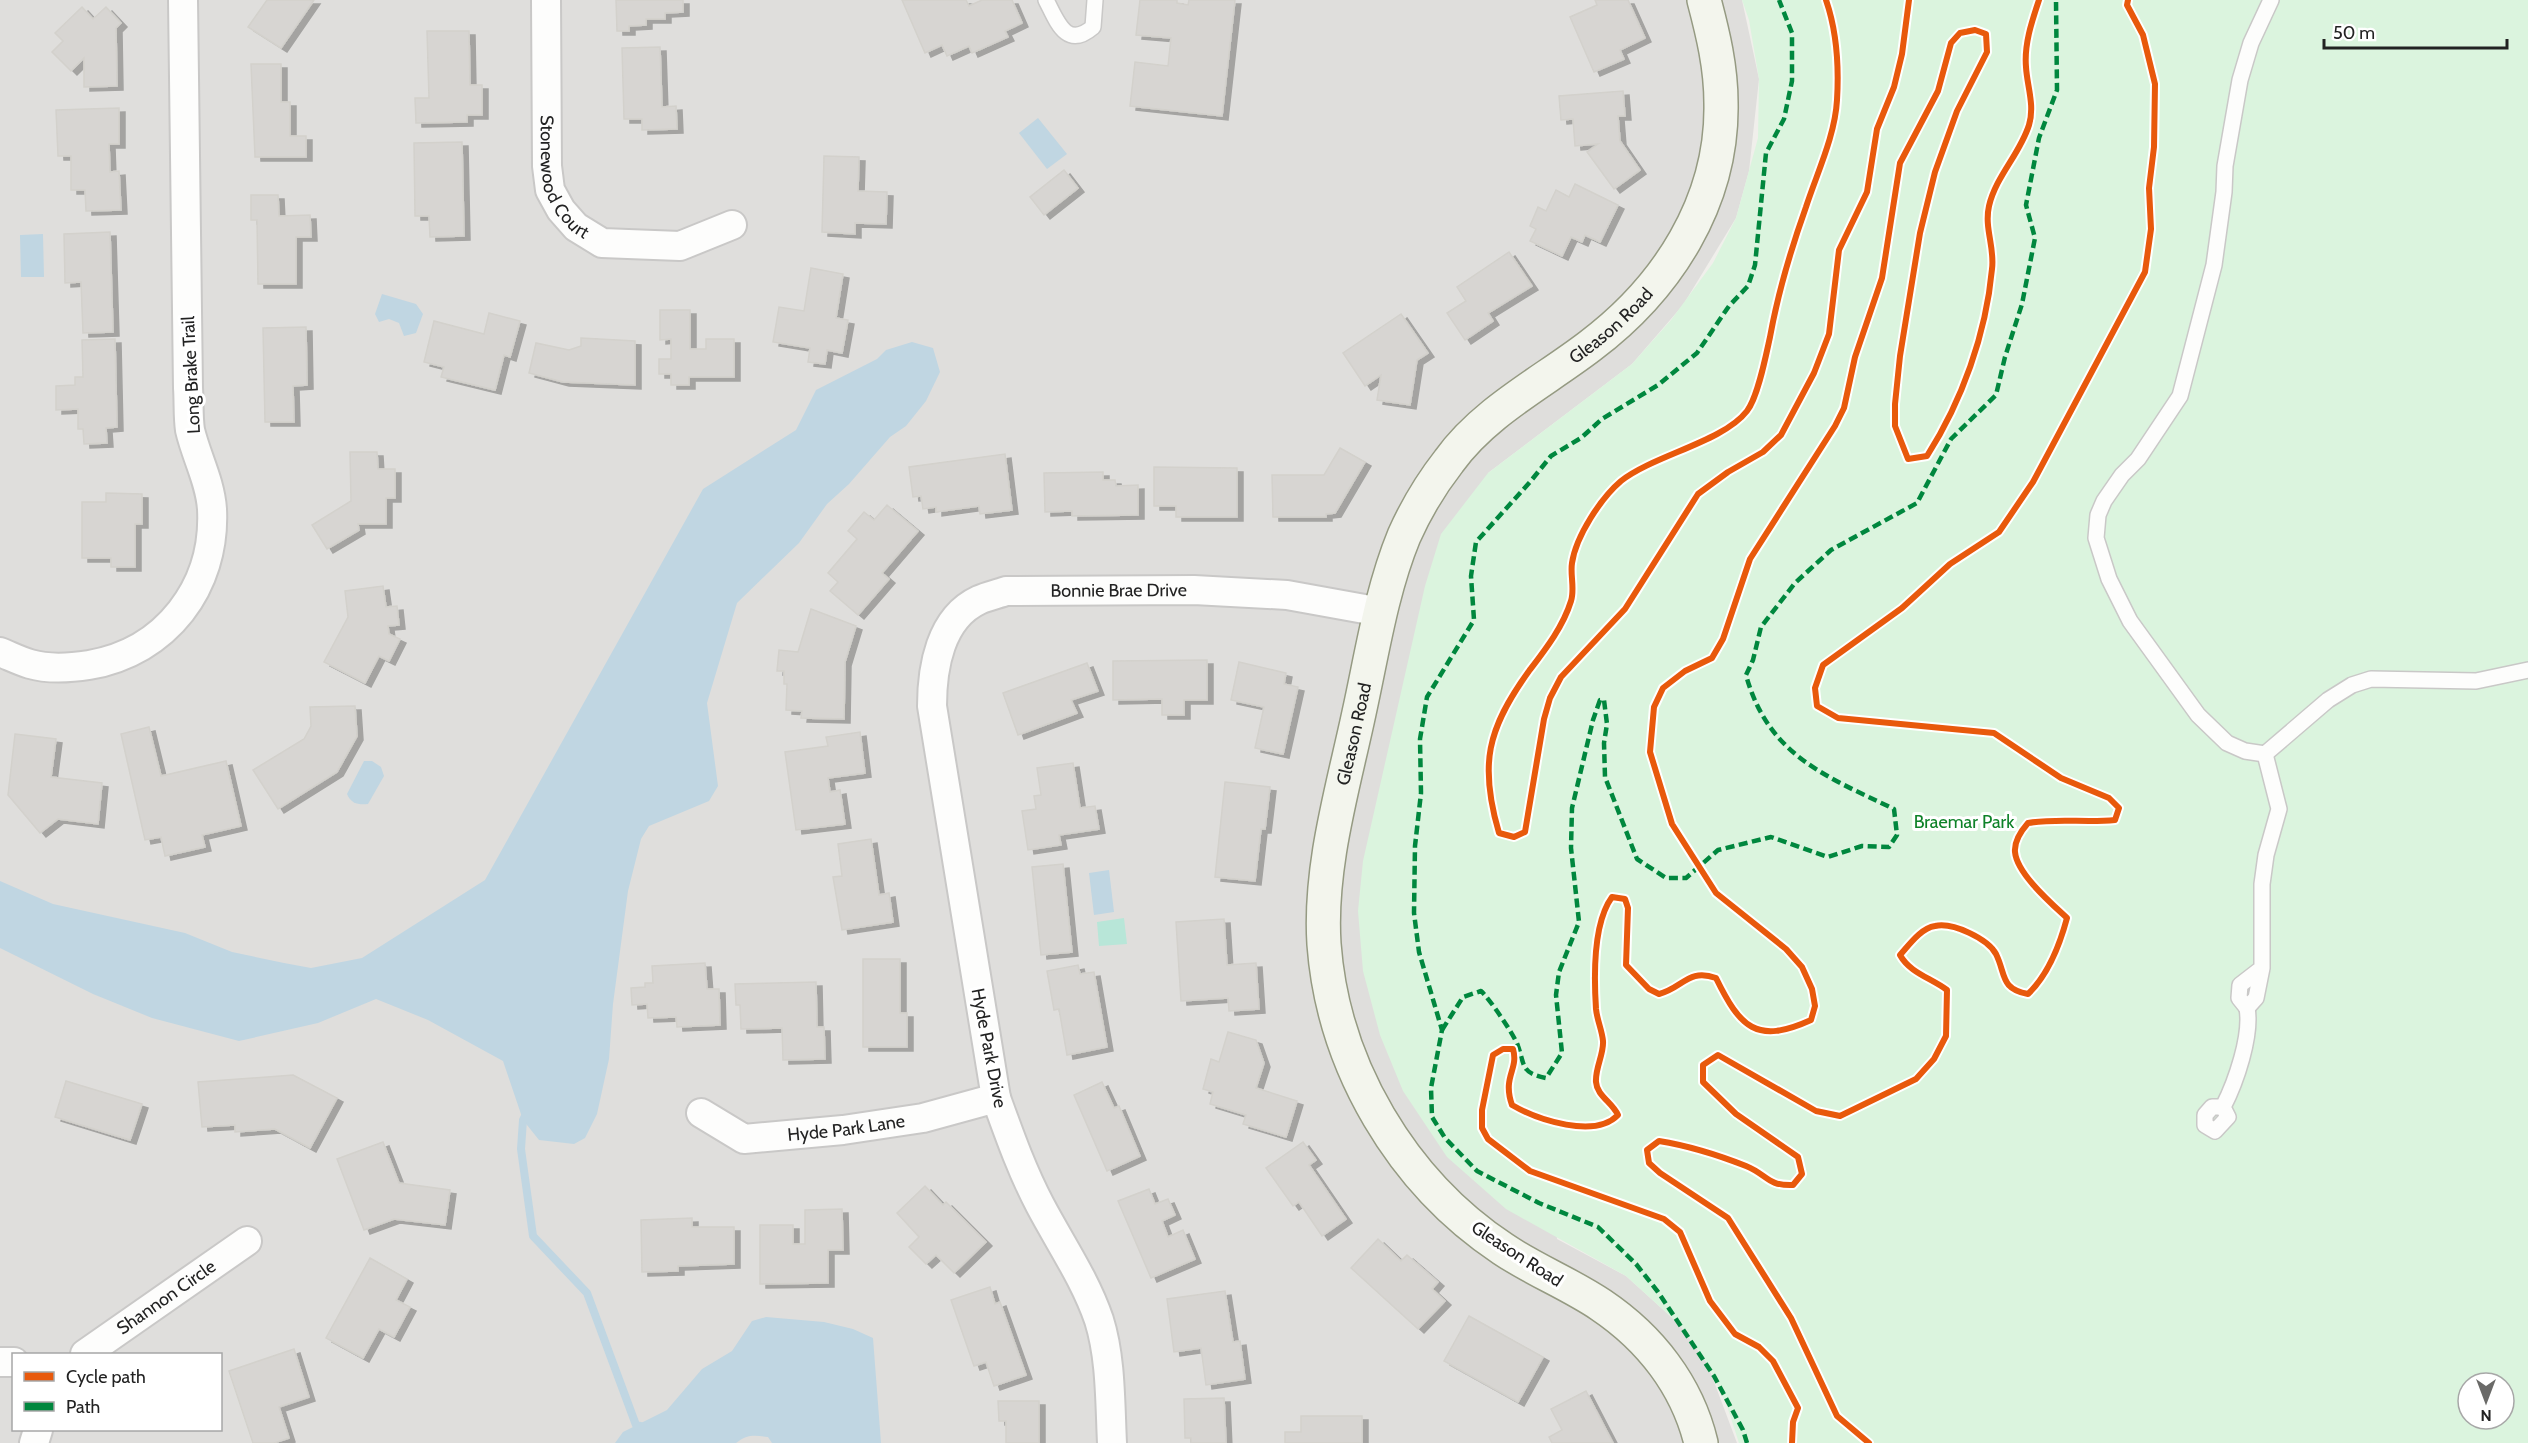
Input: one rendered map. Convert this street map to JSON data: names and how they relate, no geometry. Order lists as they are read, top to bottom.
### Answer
{
  "streets": {
    "street": [
      "Stonewood Court",
      "Gleason Road",
      "Long Brake Trail",
      "Bonnie Brae Drive",
      "Hyde Park Drive",
      "Hyde Park Lane",
      "Shannon Circle"
    ]
  },
  "crossings": [
    ["Gleason Road", "Bonnie Brae Drive"],
    ["Bonnie Brae Drive", "Hyde Park Drive"],
    ["Hyde Park Drive", "Hyde Park Lane"]
  ],
  "parks": ["Braemar Park"],
  "legend": ["Cycle path", "Path"],
  "scale_bar": "50 m",
  "north": "bottom"
}
